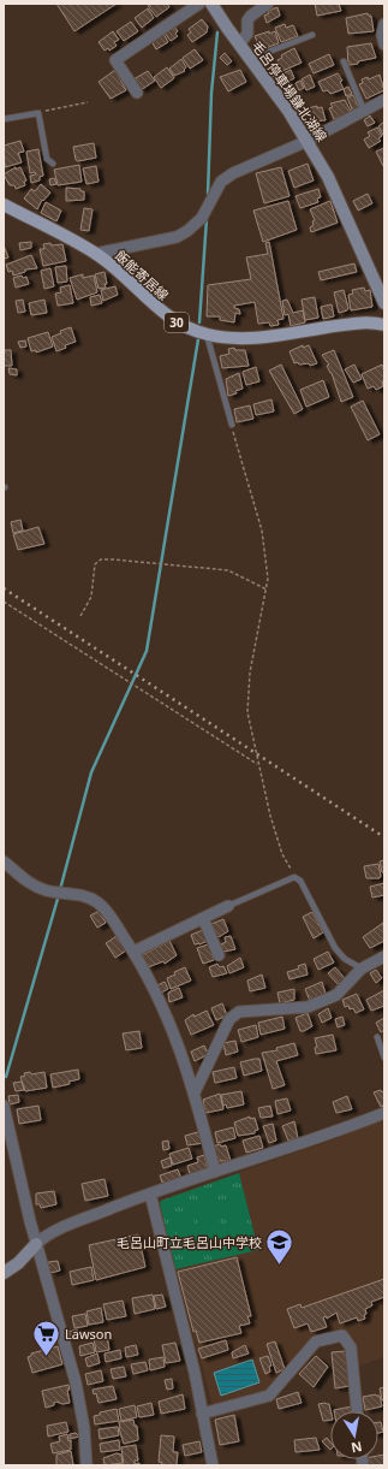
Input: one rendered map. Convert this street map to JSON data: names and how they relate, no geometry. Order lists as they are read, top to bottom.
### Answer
{
  "streets": {
    "main road": ["毛呂停車場鎌北湖線", "飯能寄居線", "30"]
  },
  "places": {
    "school or university": ["毛呂山町立毛呂山中学校"],
    "supermarket": ["Lawson"]
  },
  "north": "bottom"
}
